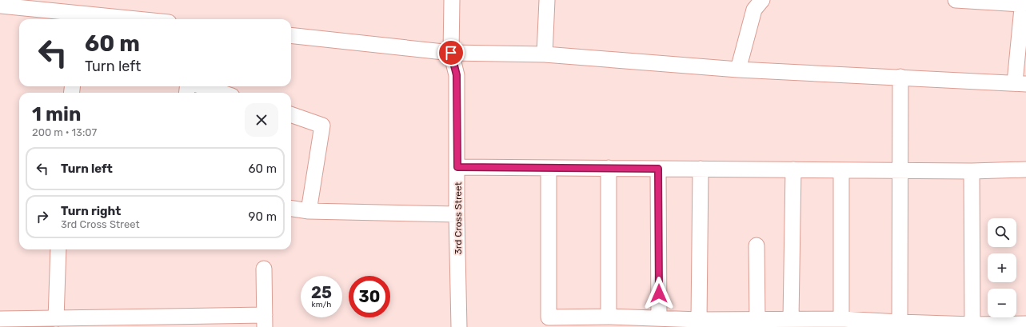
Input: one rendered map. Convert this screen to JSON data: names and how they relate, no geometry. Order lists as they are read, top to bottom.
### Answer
{
  "streets": {
    "street": ["3rd Cross Street"]
  },
  "page": {
    "turn": ["60 m", "Turn left"],
    "heading": ["1 min", "200 m · 13:07"],
    "list": [
      {
        "name": "Turn left",
        "value": "60 m"
      },
      {
        "name": "Turn right",
        "note": "3rd Cross Street",
        "value": "90 m"
      }
    ],
    "map_buttons": ["+", "−"],
    "speed": "25 km/h",
    "limit": "30"
  }
}
